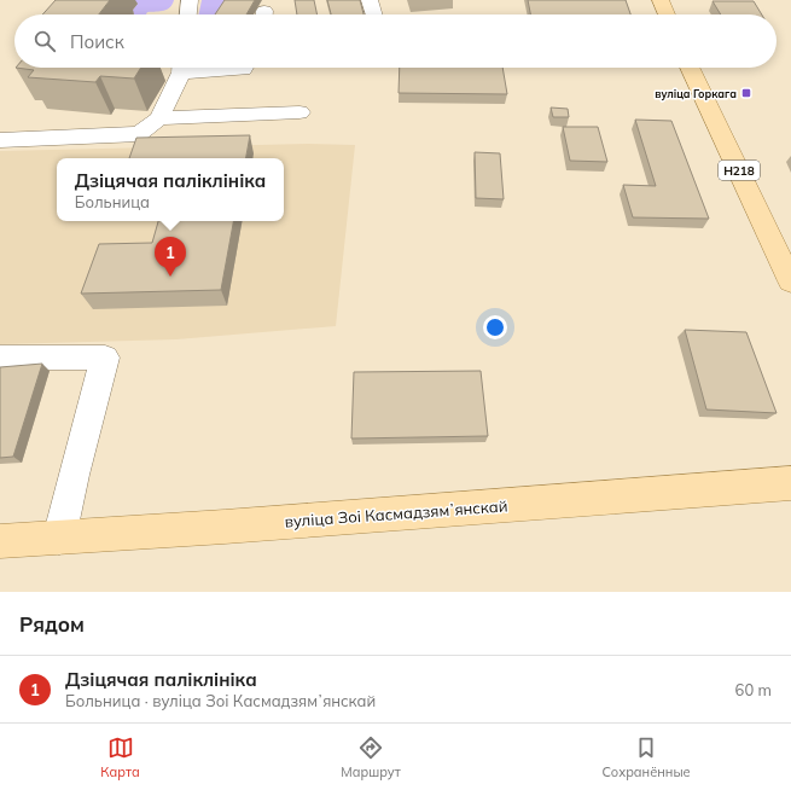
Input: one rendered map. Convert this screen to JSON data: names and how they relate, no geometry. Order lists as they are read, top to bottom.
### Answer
{
  "streets": {
    "main road": ["Н218", "вуліца Зоі Касмадзямʼянскай"]
  },
  "places": {
    "transit": ["вуліца Горкага"]
  },
  "page": {
    "search": "Поиск",
    "popup": ["Дзіцячая паліклініка", "Больница"],
    "pins": "1",
    "heading": "Рядом",
    "list": [
      {
        "mark": "1",
        "name": "Дзіцячая паліклініка",
        "note": "Больница · вуліца Зоі Касмадзямʼянскай",
        "value": "60 m"
      }
    ],
    "nav": ["Карта", "Маршрут", "Сохранённые"]
  }
}
